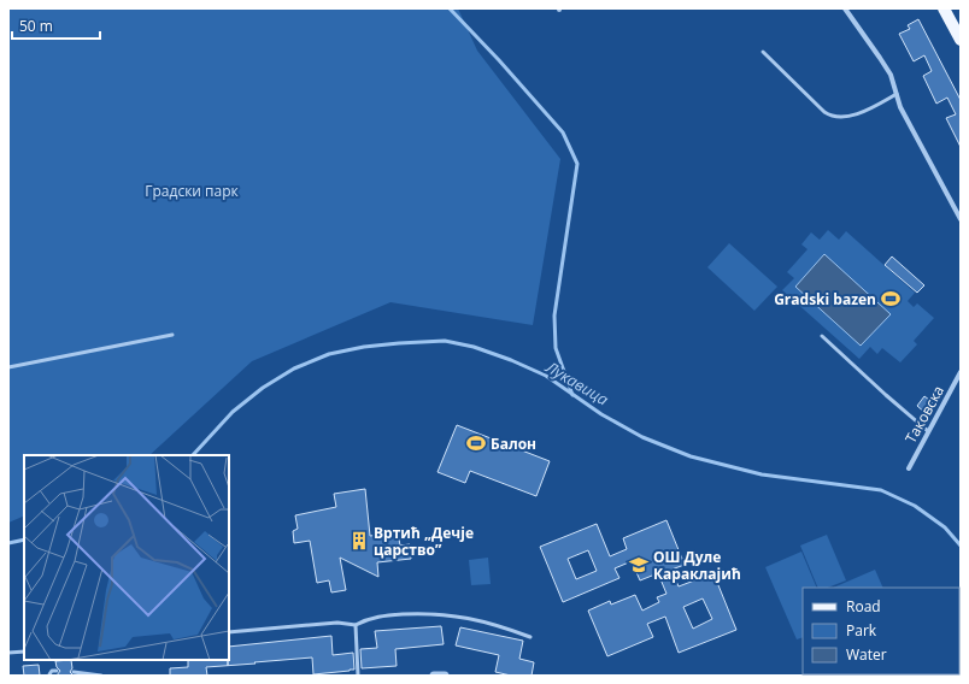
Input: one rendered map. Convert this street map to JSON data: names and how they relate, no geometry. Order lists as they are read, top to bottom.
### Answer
{
  "streets": {
    "street": ["Таковска"]
  },
  "water": ["Лукавица"],
  "parks": ["Градски парк"],
  "places": {
    "sports": ["Gradski bazen", "Балон"],
    "building": ["Вртић „Дечје царство”"],
    "school or university": ["ОШ Дуле Караклајић"]
  },
  "legend": ["Road", "Park", "Water"],
  "scale_bar": "50 m"
}
